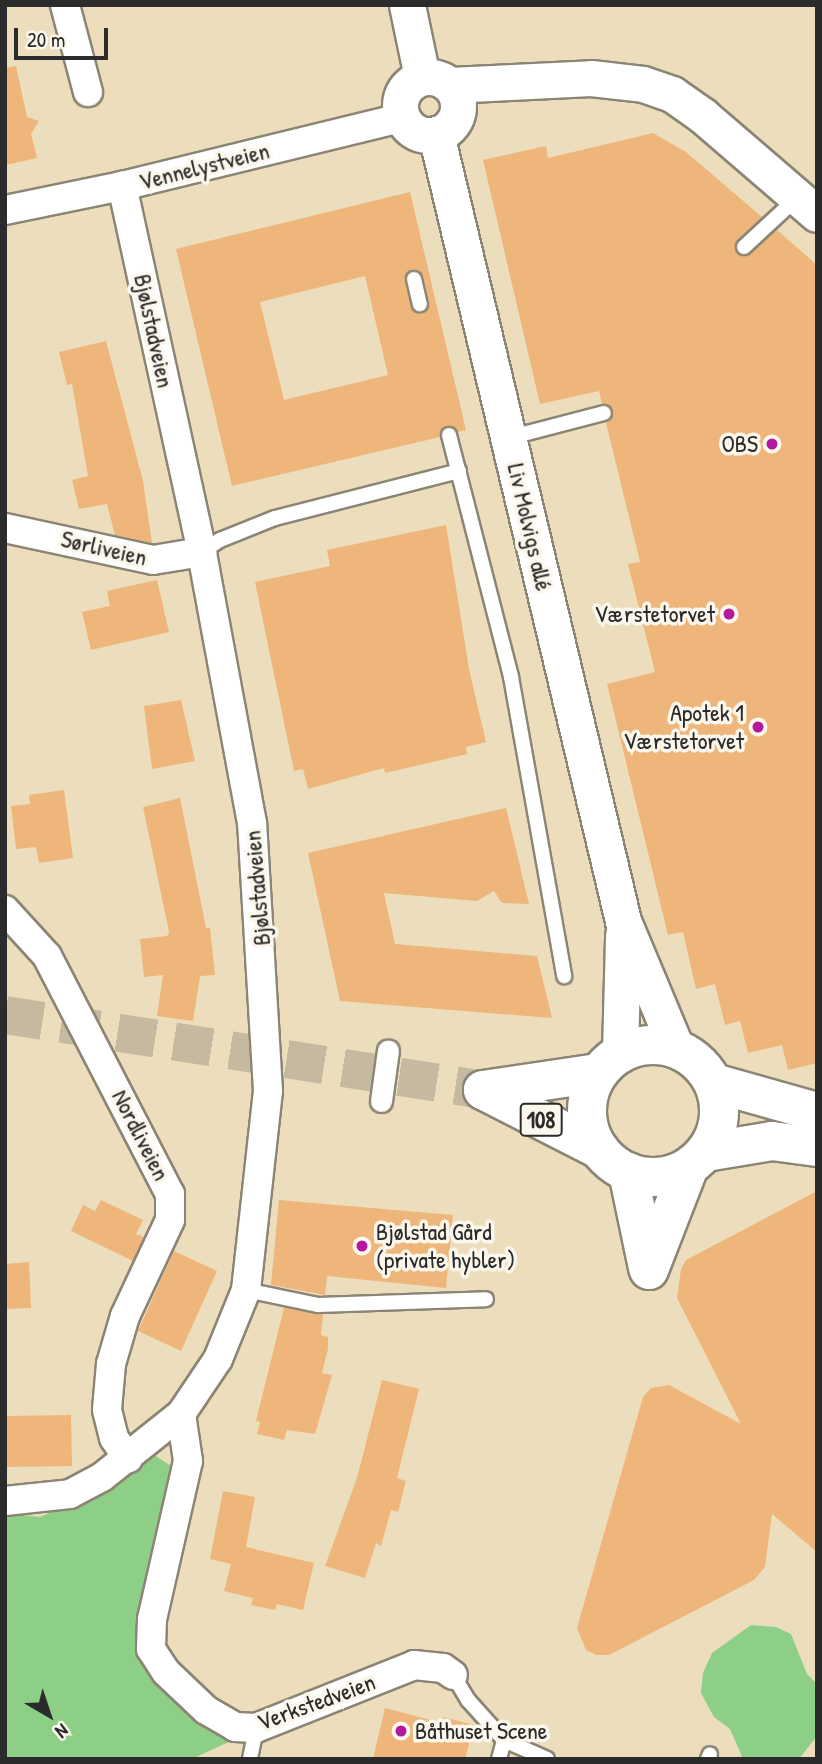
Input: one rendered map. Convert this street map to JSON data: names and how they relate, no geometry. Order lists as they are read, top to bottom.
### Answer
{
  "streets": {
    "main road": ["108"],
    "street": [
      "Vennelystveien",
      "Bjølstadveien",
      "Liv Molvigs allé",
      "Sørliveien",
      "Nordliveien",
      "Verkstedveien"
    ]
  },
  "crossings": [
    ["Vennelystveien", "Bjølstadveien"],
    ["Bjølstadveien", "Sørliveien"],
    ["Bjølstadveien", "Nordliveien"],
    ["Bjølstadveien", "Verkstedveien"],
    ["Liv Molvigs allé", "108"]
  ],
  "places": [
    "OBS",
    "Værstetorvet",
    "Apotek 1 Værstetorvet",
    "Bjølstad Gård (private hybler)",
    "Båthuset Scene"
  ],
  "scale_bar": "20 m",
  "north": "bottom right"
}
